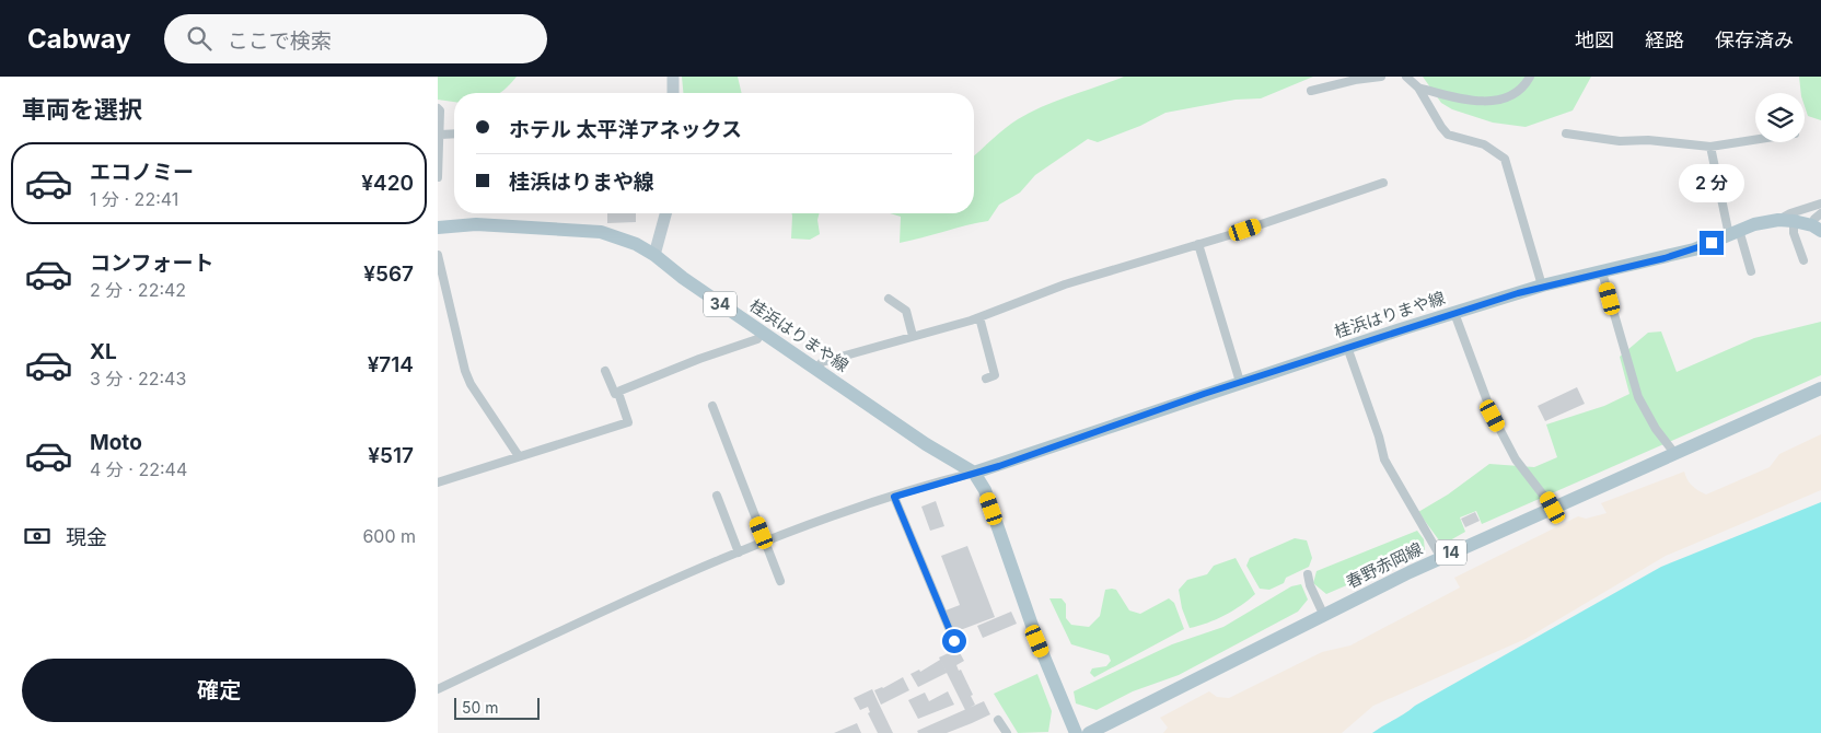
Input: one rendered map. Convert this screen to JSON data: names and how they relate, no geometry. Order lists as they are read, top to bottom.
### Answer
{
  "streets": {
    "main road": [
      "34",
      "桂浜はりまや線",
      "14",
      "春野赤岡線"
    ]
  },
  "scale_bar": "50 m",
  "page": {
    "header": "Cabway",
    "search": "ここで検索",
    "nav": ["地図", "経路", "保存済み"],
    "heading": "車両を選択",
    "banner": ["ホテル 太平洋アネックス", "桂浜はりまや線"],
    "list": [
      {
        "name": "エコノミー",
        "note": "1 分 · 22:41",
        "value": "¥420"
      },
      {
        "name": "コンフォート",
        "note": "2 分 · 22:42",
        "value": "¥567"
      },
      {
        "name": "XL",
        "note": "3 分 · 22:43",
        "value": "¥714"
      },
      {
        "name": "Moto",
        "note": "4 分 · 22:44",
        "value": "¥517"
      }
    ],
    "bubble": "2 分",
    "pay": ["現金", "600 m"],
    "buttons": "確定",
    "scale": "50 m"
  }
}
